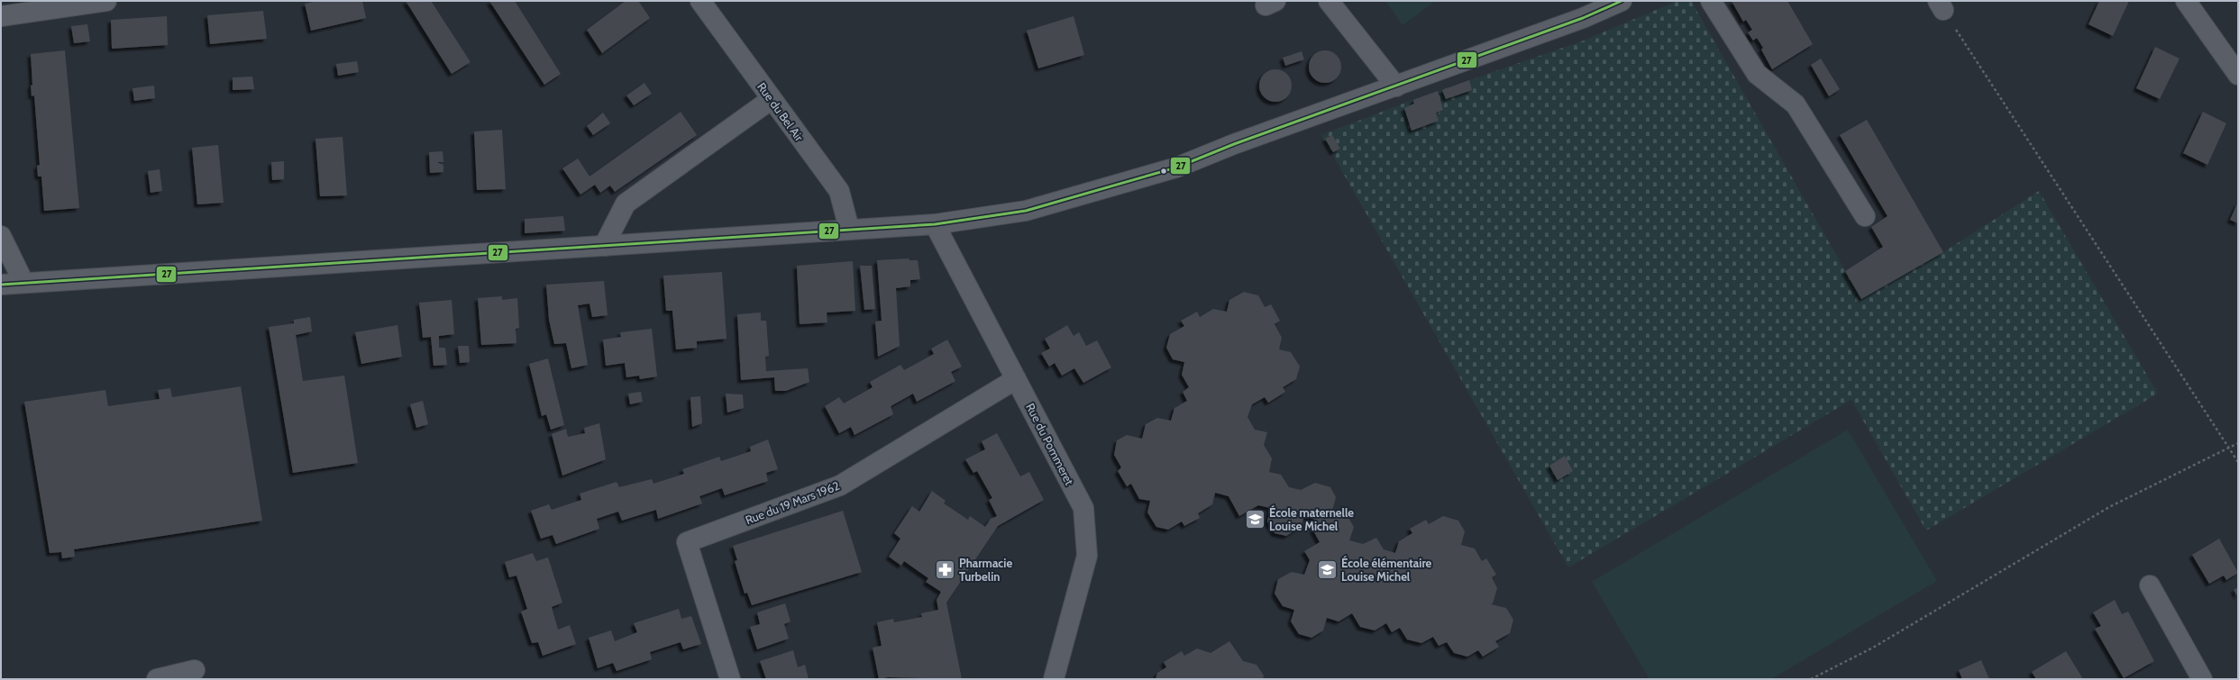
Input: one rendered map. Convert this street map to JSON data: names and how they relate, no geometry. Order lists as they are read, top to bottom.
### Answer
{
  "streets": {
    "street": ["Rue du Bel Air", "Rue du Pommeret", "Rue du 19 Mars 1962"]
  },
  "crossings": [
    ["Rue du Pommeret", "Rue du 19 Mars 1962"]
  ],
  "places": {
    "school or university": ["École maternelle Louise Michel", "École élémentaire Louise Michel"],
    "pharmacy": ["Pharmacie Turbelin"]
  },
  "lines": ["transit line 27"]
}
